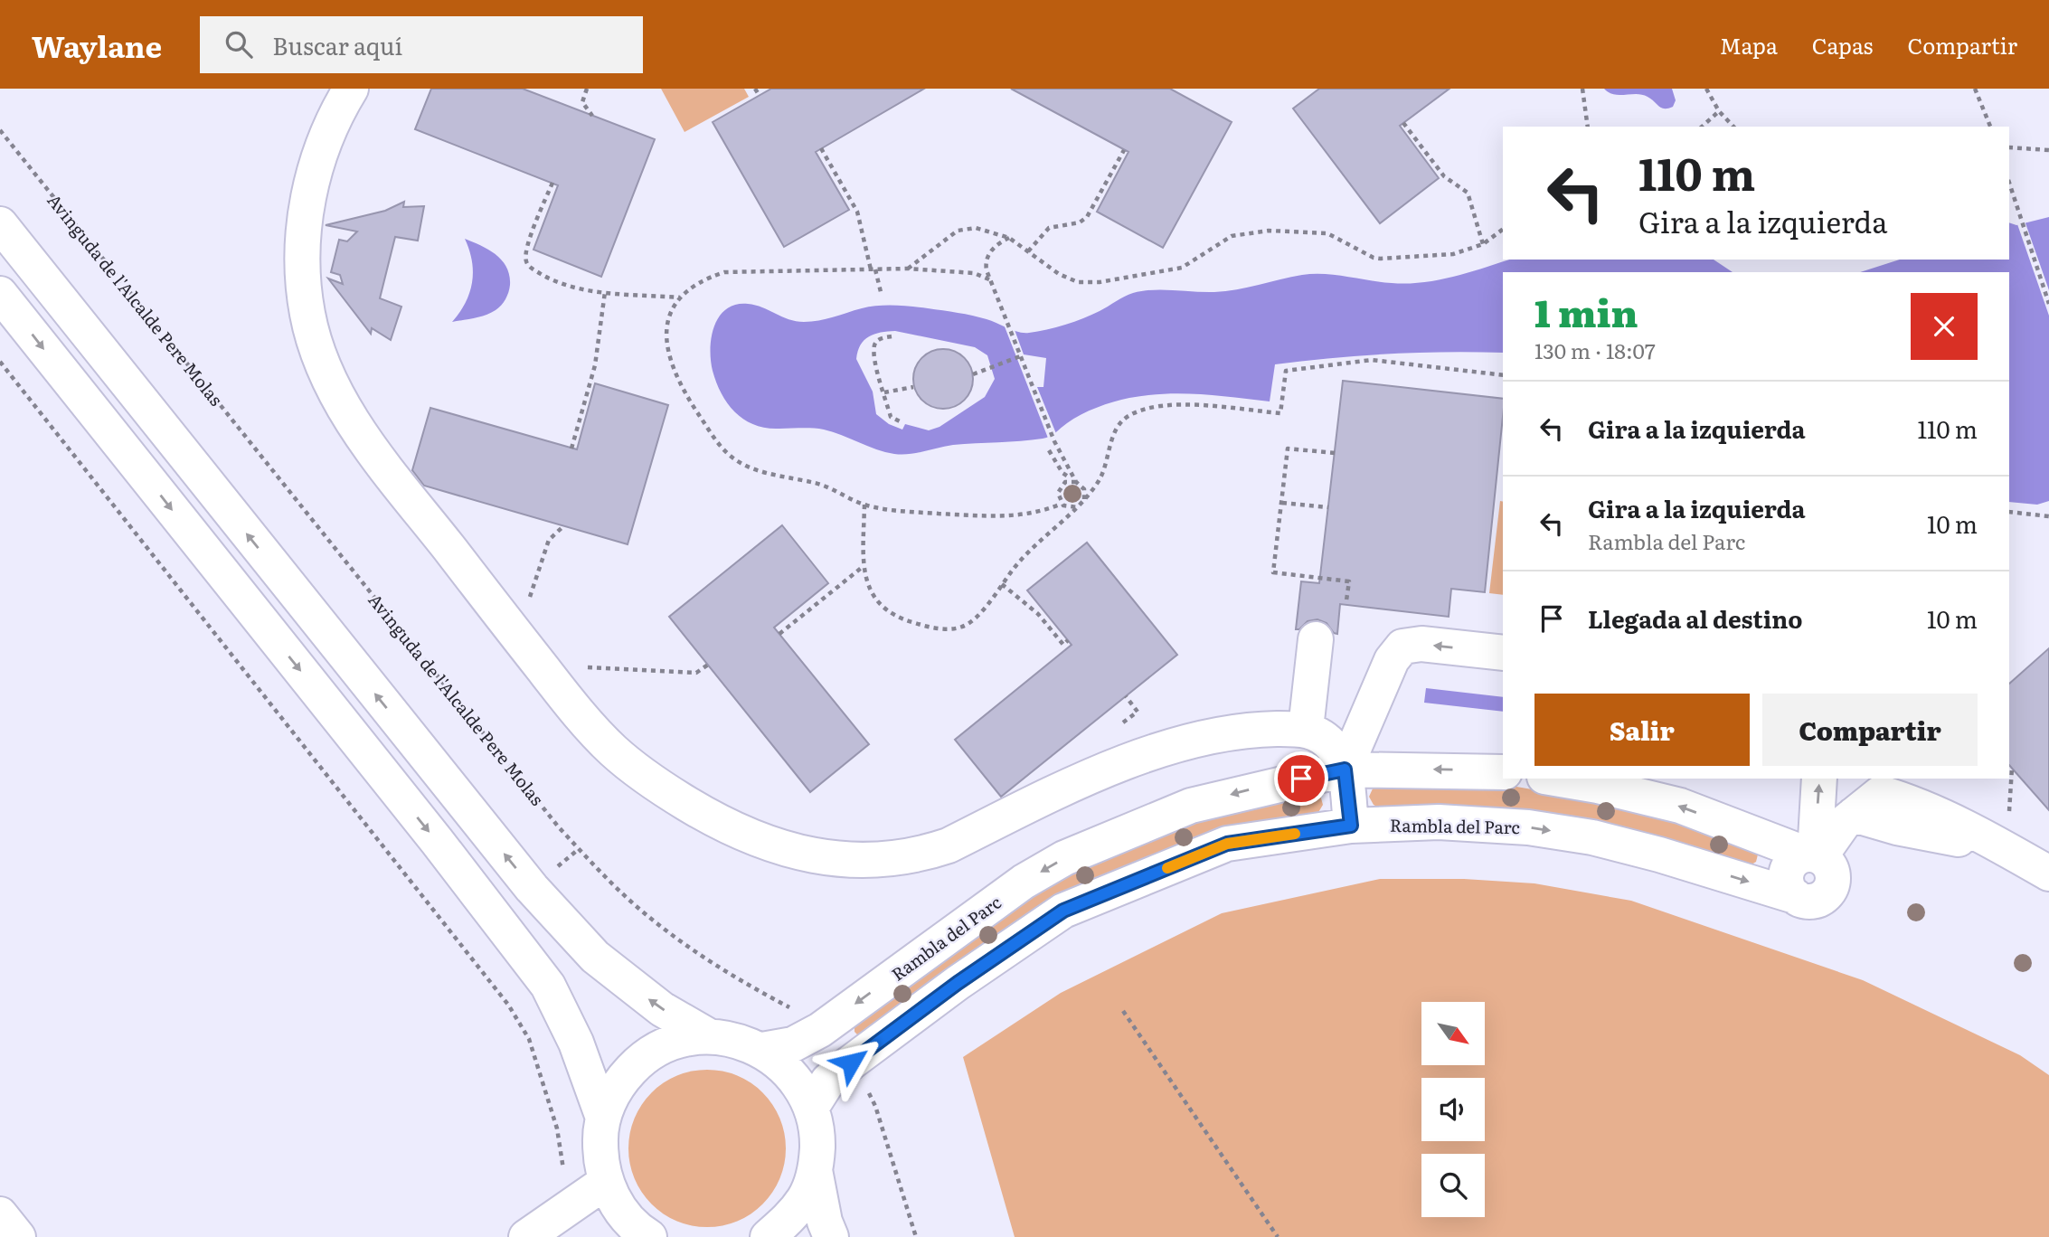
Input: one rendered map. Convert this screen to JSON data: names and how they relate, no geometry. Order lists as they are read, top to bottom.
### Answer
{
  "streets": {
    "street": ["Rambla del Parc"],
    "path": ["Avinguda de l'Alcalde Pere Molas"]
  },
  "crossings": [
    ["Avinguda de l'Alcalde Pere Molas", "Rambla del Parc"]
  ],
  "north": "bottom right",
  "page": {
    "header": "Waylane",
    "search": "Buscar aquí",
    "nav": ["Mapa", "Capas", "Compartir"],
    "turn": ["110 m", "Gira a la izquierda"],
    "heading": ["1 min", "130 m · 18:07"],
    "list": [
      {
        "name": "Gira a la izquierda",
        "value": "110 m"
      },
      {
        "name": "Gira a la izquierda",
        "note": "Rambla del Parc",
        "value": "10 m"
      },
      {
        "name": "Llegada al destino",
        "value": "10 m"
      }
    ],
    "buttons": ["Salir", "Compartir"]
  }
}
